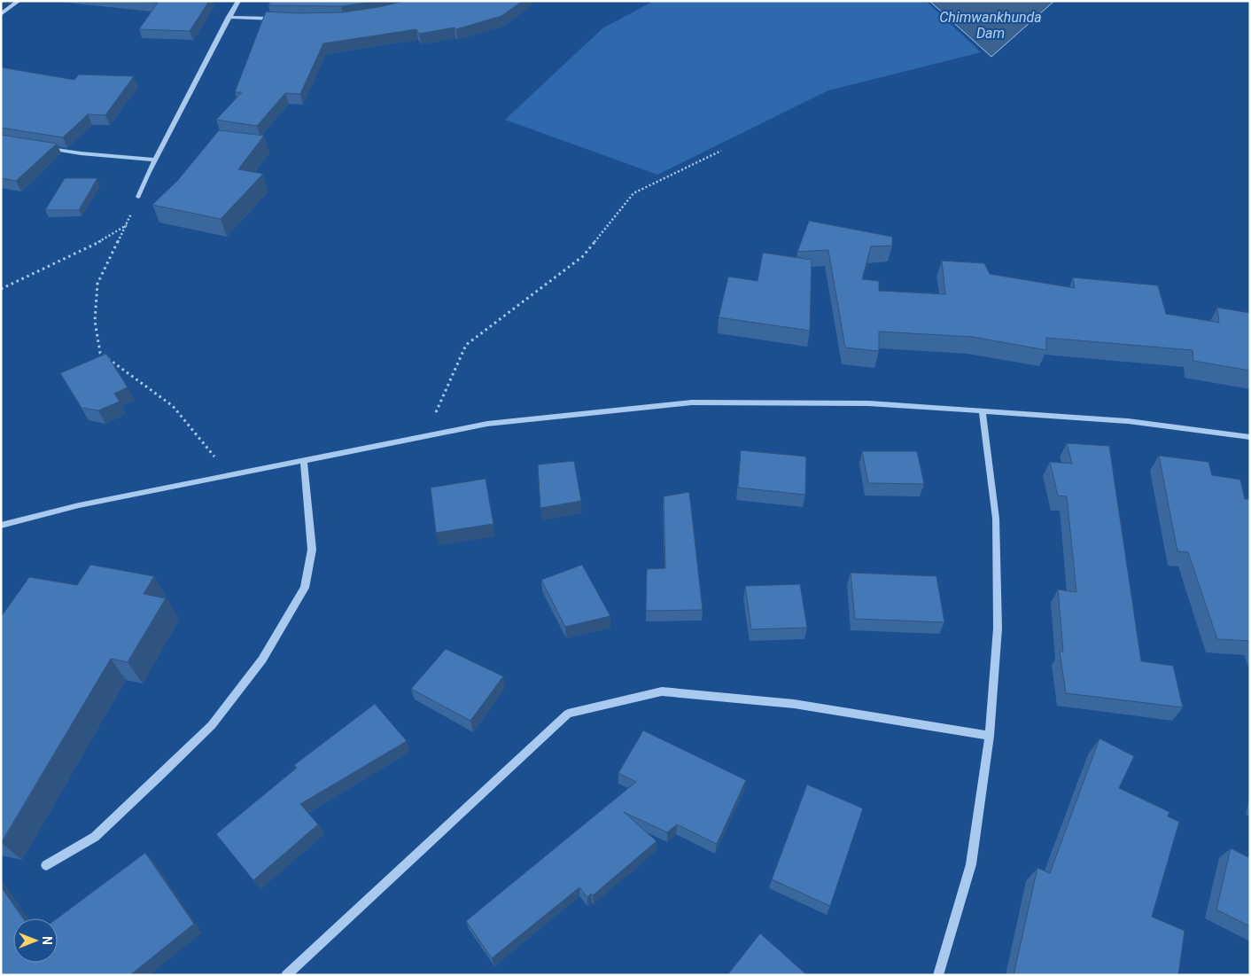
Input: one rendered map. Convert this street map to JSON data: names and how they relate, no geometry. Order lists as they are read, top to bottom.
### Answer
{
  "water": ["Chimwankhunda Dam"],
  "north": "right"
}
